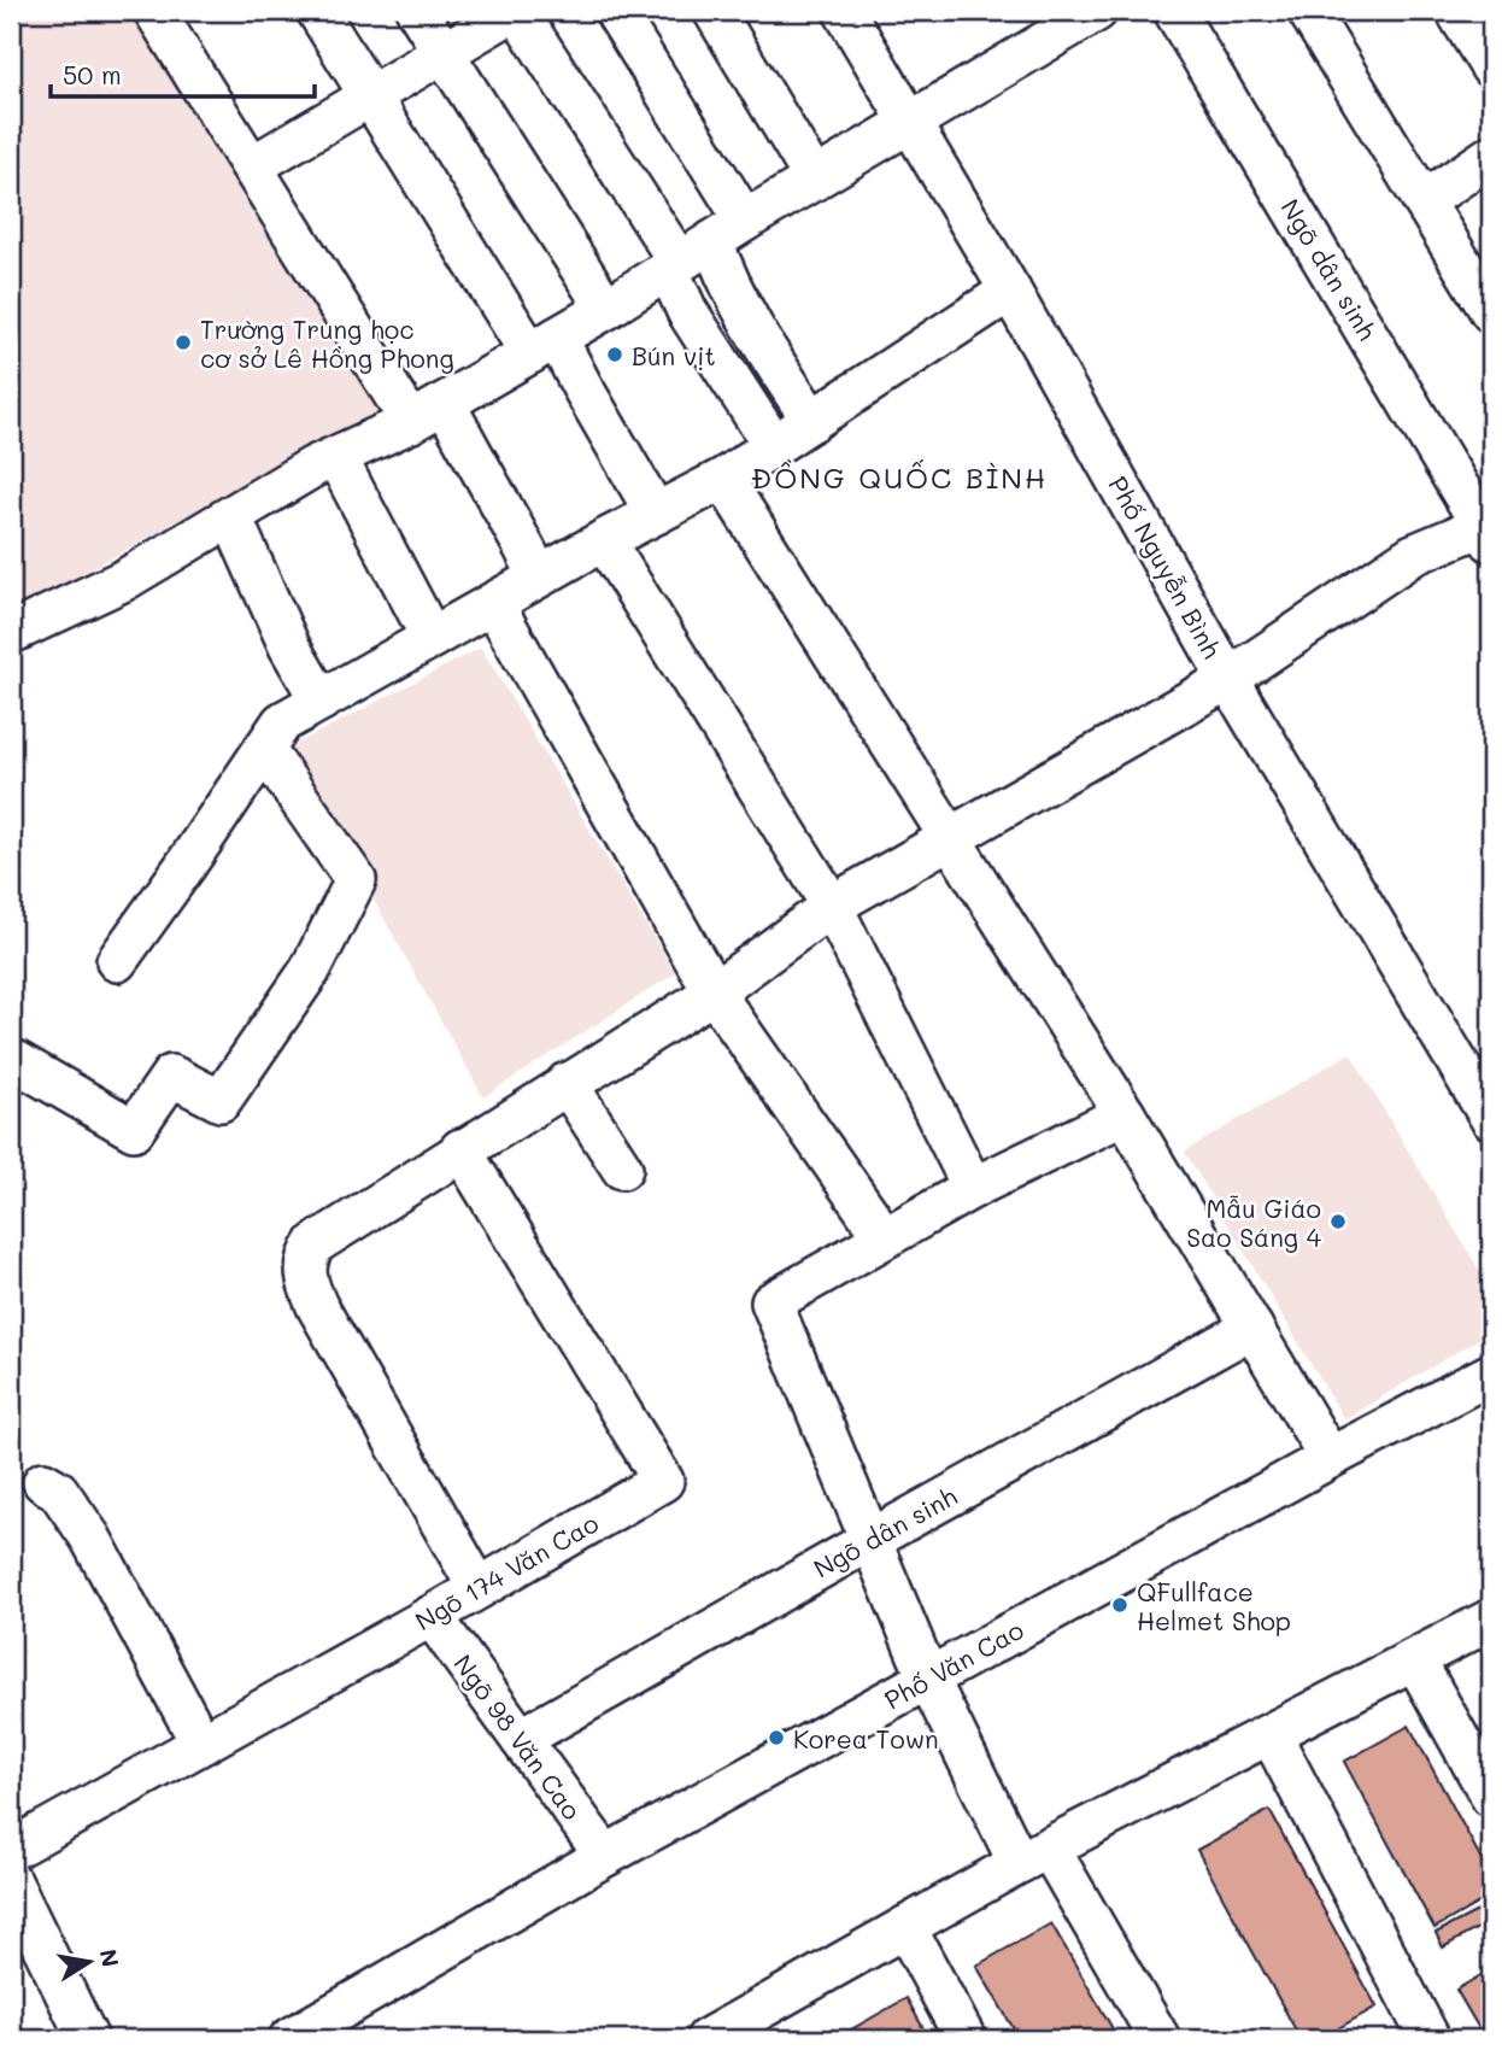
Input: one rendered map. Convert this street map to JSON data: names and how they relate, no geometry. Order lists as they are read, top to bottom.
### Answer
{
  "streets": {
    "street": [
      "Ngõ dân sinh",
      "Phố Nguyễn Bình",
      "Ngõ 174 Văn Cao",
      "Phố Văn Cao",
      "Ngõ 98 Văn Cao"
    ]
  },
  "crossings": [
    ["Ngõ dân sinh", "Ngõ 98 Văn Cao"],
    ["Ngõ 174 Văn Cao", "Ngõ 98 Văn Cao"],
    ["Phố Văn Cao", "Ngõ 98 Văn Cao"]
  ],
  "districts": ["ĐỒNG QUỐC BÌNH"],
  "places": [
    "Trường Trung học cơ sở Lê Hồng Phong",
    "Bún vịt",
    "Mẫu Giáo Sao Sáng 4",
    "QFullface Helmet Shop",
    "Korea Town"
  ],
  "scale_bar": "50 m",
  "north": "right"
}
